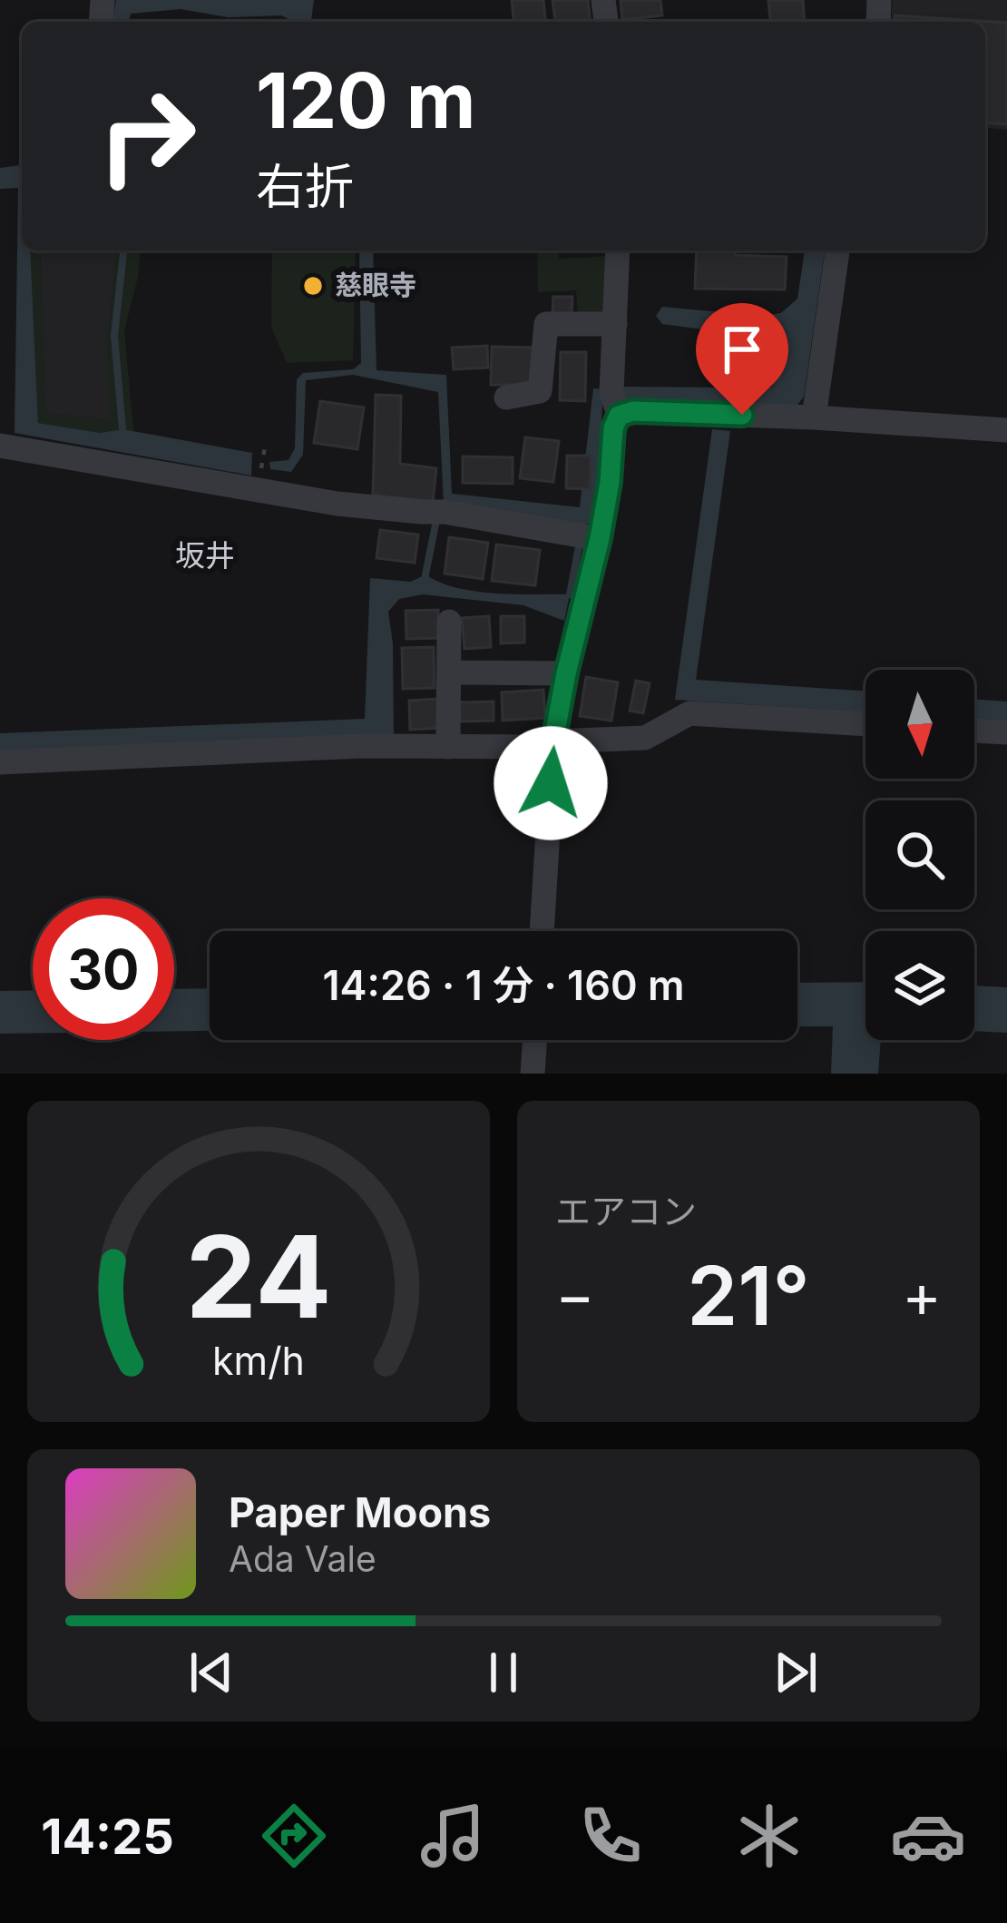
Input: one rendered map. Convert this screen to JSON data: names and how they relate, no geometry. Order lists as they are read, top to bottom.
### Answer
{
  "districts": ["坂井"],
  "places": ["慈眼寺"],
  "north": "bottom",
  "page": {
    "turn": ["120 m", "右折"],
    "limit": "30",
    "trip": "14:26 · 1 分 · 160 m",
    "tile": "エアコン",
    "heat": ["−", "21°", "+"],
    "song": ["Paper Moons", "Ada Vale"],
    "tabs": "14:25",
    "gauge": ["24", "km/h"]
  }
}
